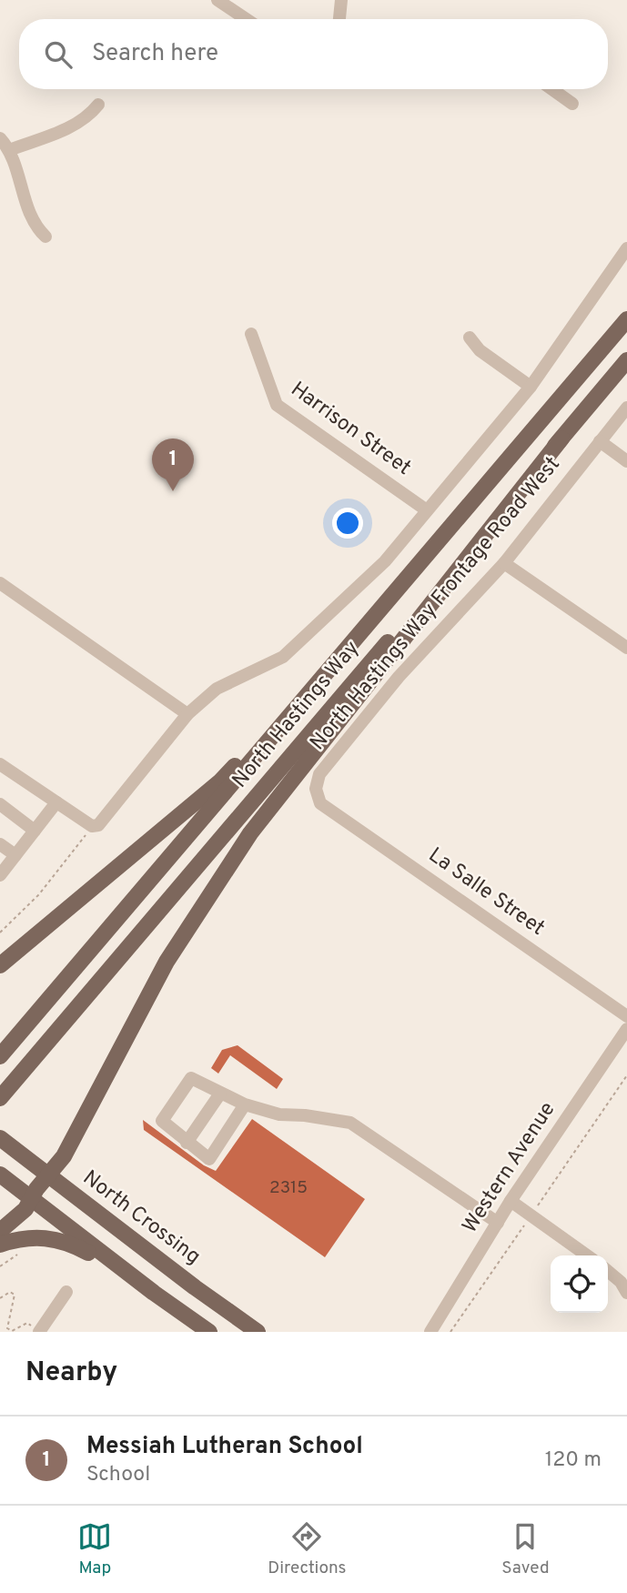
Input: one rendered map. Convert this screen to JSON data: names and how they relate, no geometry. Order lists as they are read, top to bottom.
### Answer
{
  "streets": {
    "main road": ["North Hastings Way", "North Crossing"],
    "street": [
      "Harrison Street",
      "North Hastings Way Frontage Road West",
      "La Salle Street",
      "Western Avenue"
    ]
  },
  "crossings": [
    ["North Hastings Way Frontage Road West", "La Salle Street"]
  ],
  "house_numbers": ["2315"],
  "page": {
    "search": "Search here",
    "pins": "1",
    "heading": "Nearby",
    "list": [
      {
        "mark": "1",
        "name": "Messiah Lutheran School",
        "note": "School",
        "value": "120 m"
      }
    ],
    "nav": ["Map", "Directions", "Saved"]
  }
}
